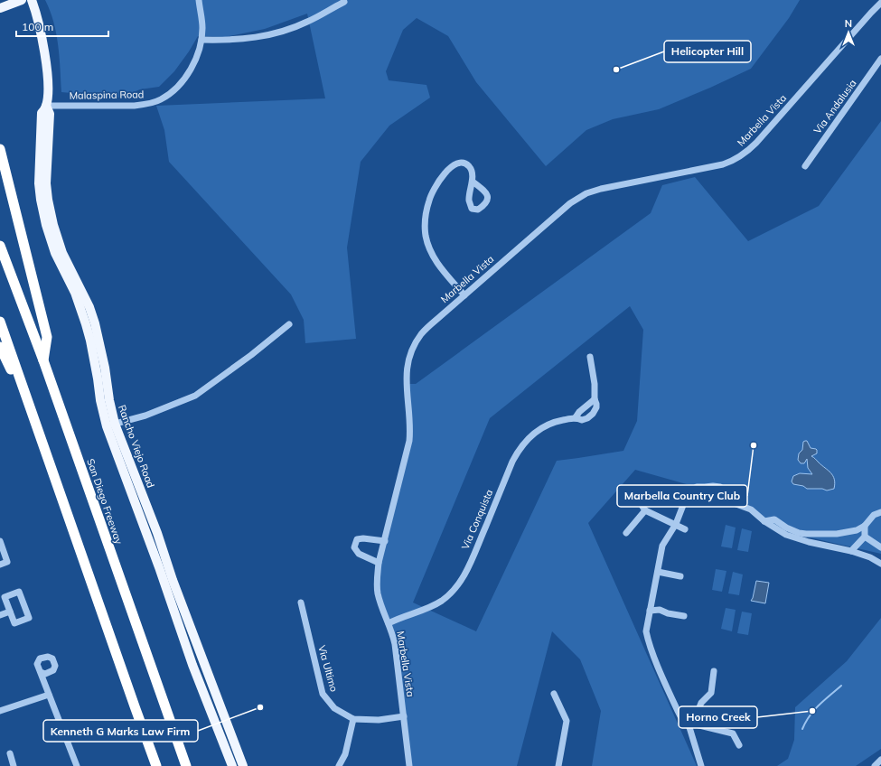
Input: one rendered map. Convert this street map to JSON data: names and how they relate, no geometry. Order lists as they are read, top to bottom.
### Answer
{
  "streets": {
    "highway": ["San Diego Freeway"],
    "main road": ["Rancho Viejo Road"],
    "street": [
      "Malaspina Road",
      "Via Andalusia",
      "Marbella Vista",
      "Via Conquista",
      "Via Ultimo"
    ]
  },
  "crossings": [
    ["Malaspina Road", "Rancho Viejo Road"],
    ["Marbella Vista", "Via Conquista"],
    ["Marbella Vista", "Via Ultimo"]
  ],
  "places": [
    "Helicopter Hill",
    "Marbella Country Club",
    "Kenneth G Marks Law Firm",
    "Horno Creek"
  ],
  "scale_bar": "100 m",
  "north": "top"
}
